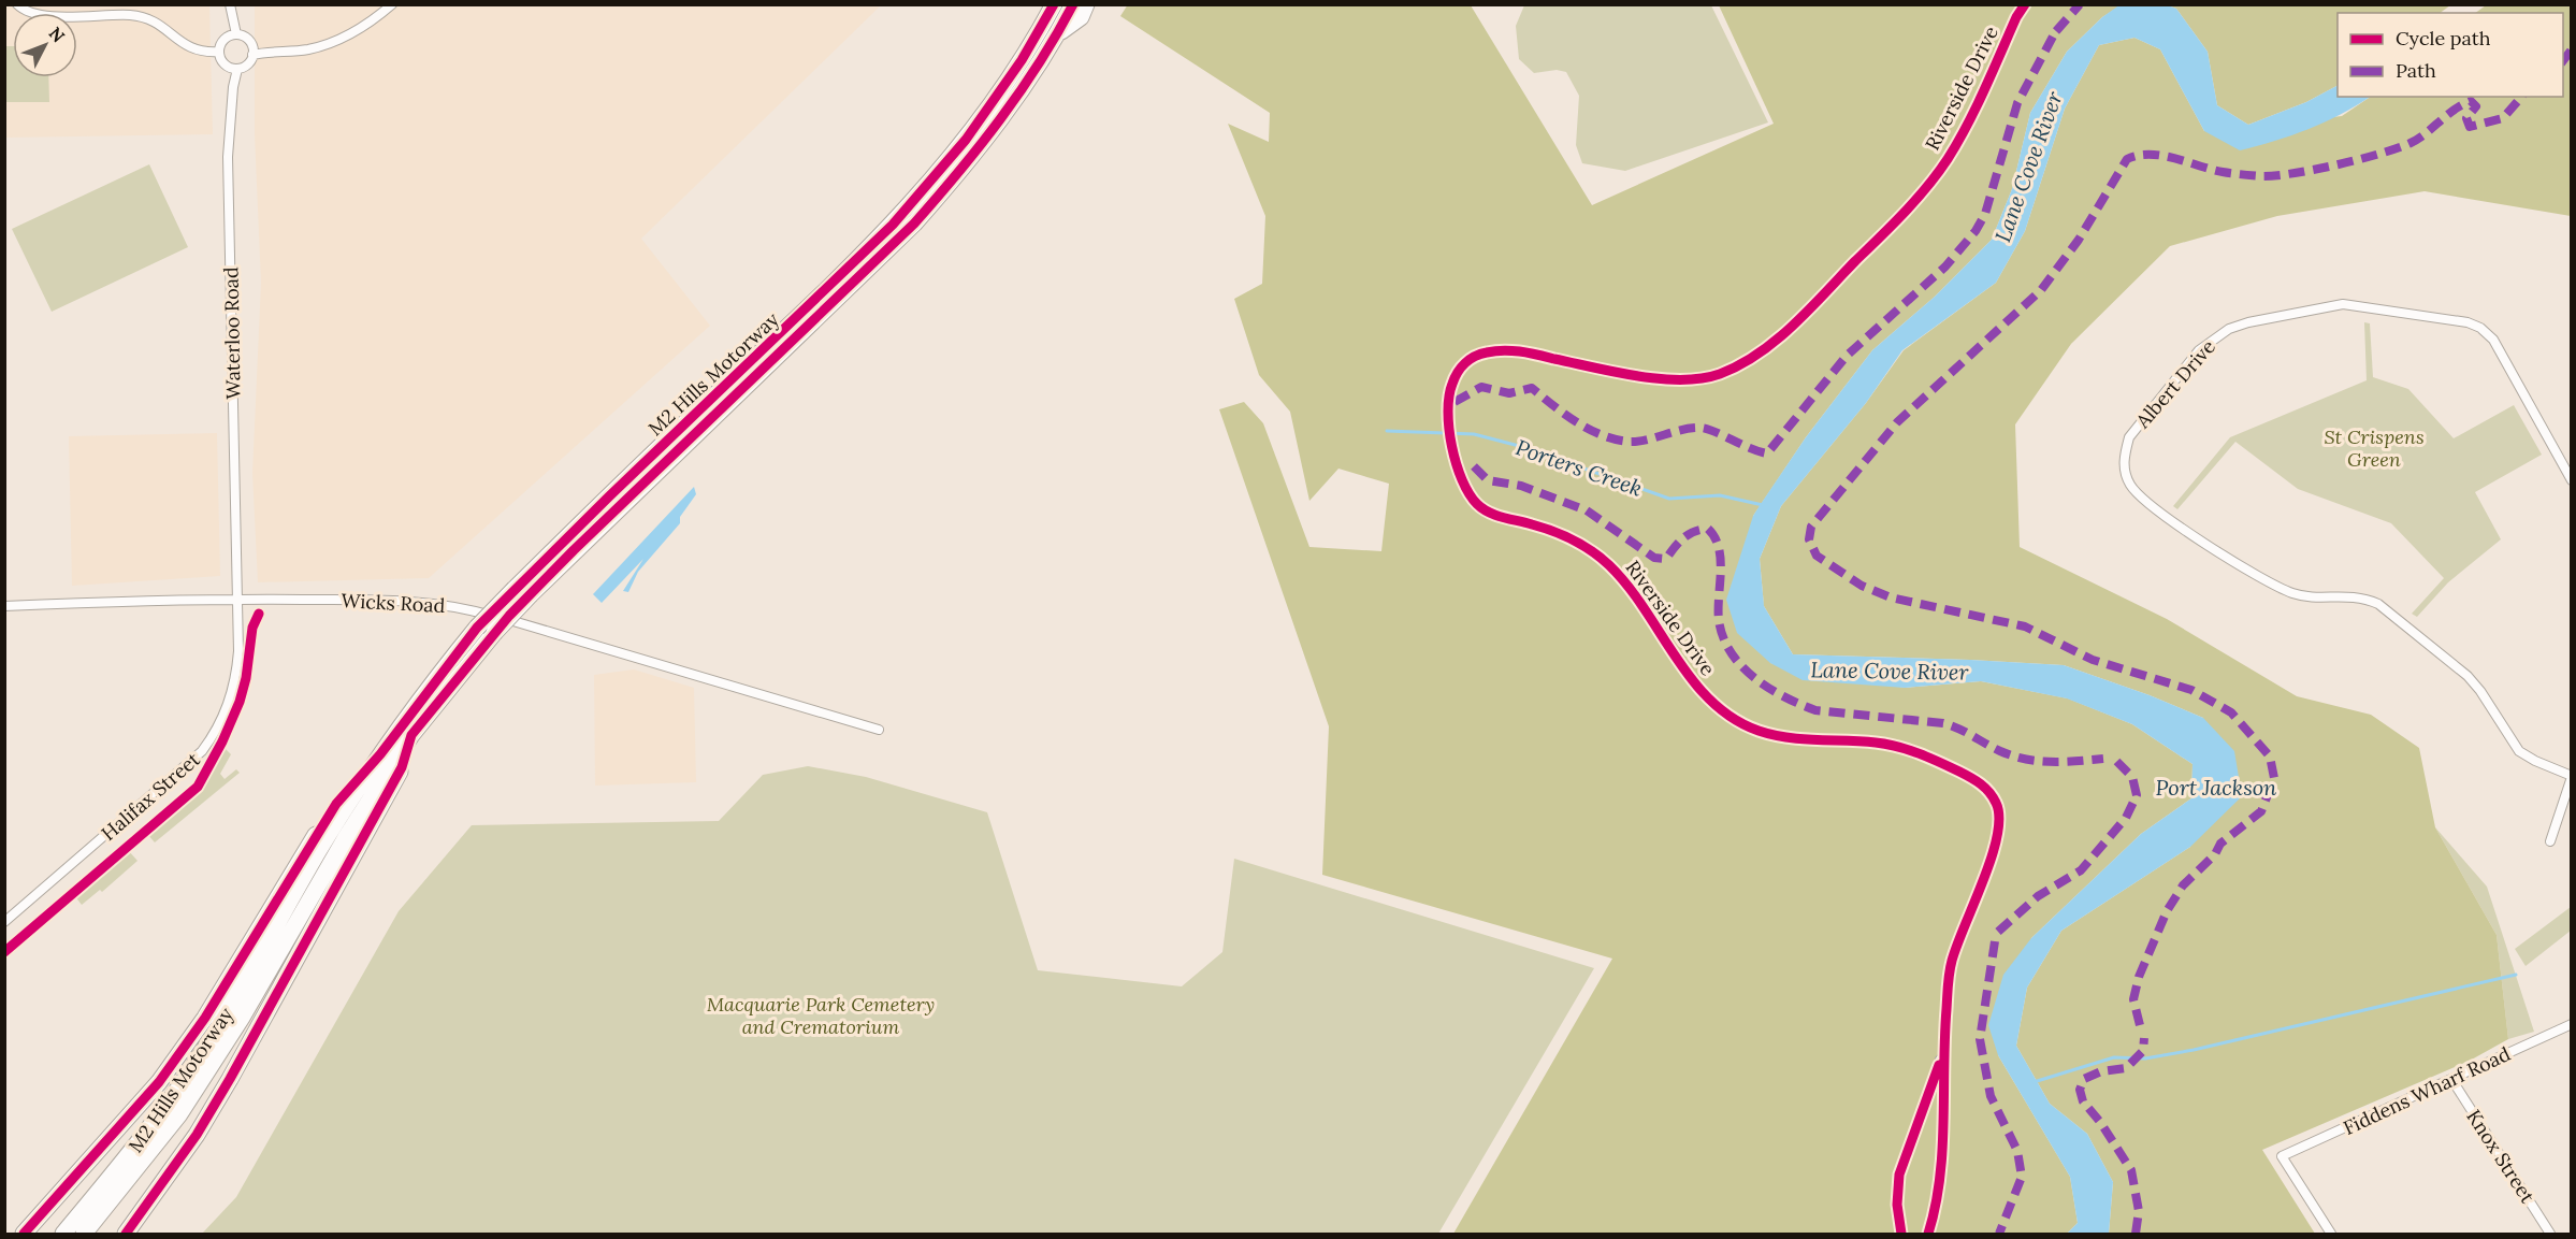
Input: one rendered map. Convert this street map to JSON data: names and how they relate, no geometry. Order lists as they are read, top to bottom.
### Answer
{
  "streets": {
    "highway": ["M2 Hills Motorway"],
    "street": [
      "Riverside Drive",
      "Waterloo Road",
      "Albert Drive",
      "Wicks Road",
      "Halifax Street",
      "Fiddens Wharf Road",
      "Knox Street"
    ]
  },
  "crossings": [
    ["Waterloo Road", "Wicks Road"],
    ["Waterloo Road", "Halifax Street"],
    ["Wicks Road", "Halifax Street"],
    ["Fiddens Wharf Road", "Knox Street"]
  ],
  "water": ["Lane Cove River", "Porters Creek", "Port Jackson"],
  "parks": ["St Crispens Green", "Macquarie Park Cemetery and Crematorium"],
  "legend": ["Cycle path", "Path"],
  "north": "top right"
}
